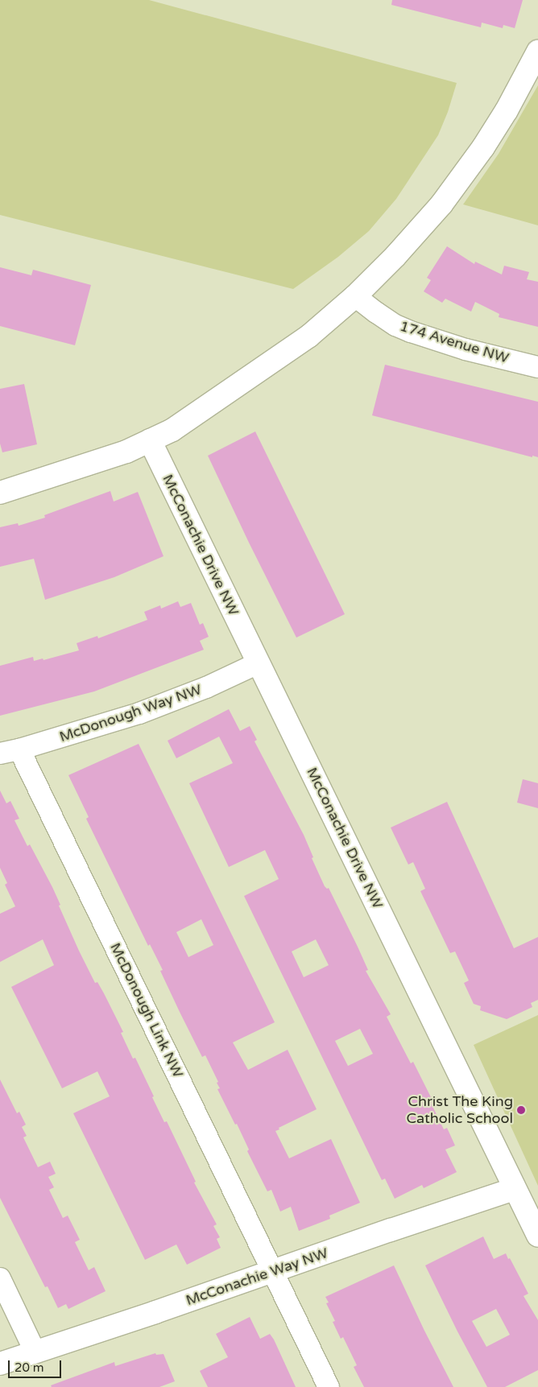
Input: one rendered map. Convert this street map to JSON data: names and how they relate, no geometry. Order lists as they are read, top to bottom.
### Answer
{
  "streets": {
    "street": [
      "174 Avenue NW",
      "McConachie Drive NW",
      "McDonough Way NW",
      "McDonough Link NW",
      "McConachie Way NW"
    ]
  },
  "crossings": [
    ["McConachie Drive NW", "McDonough Way NW"],
    ["McConachie Drive NW", "McConachie Way NW"],
    ["McDonough Way NW", "McDonough Link NW"],
    ["McDonough Link NW", "McConachie Way NW"]
  ],
  "places": ["Christ The King Catholic School"],
  "scale_bar": "20 m"
}
